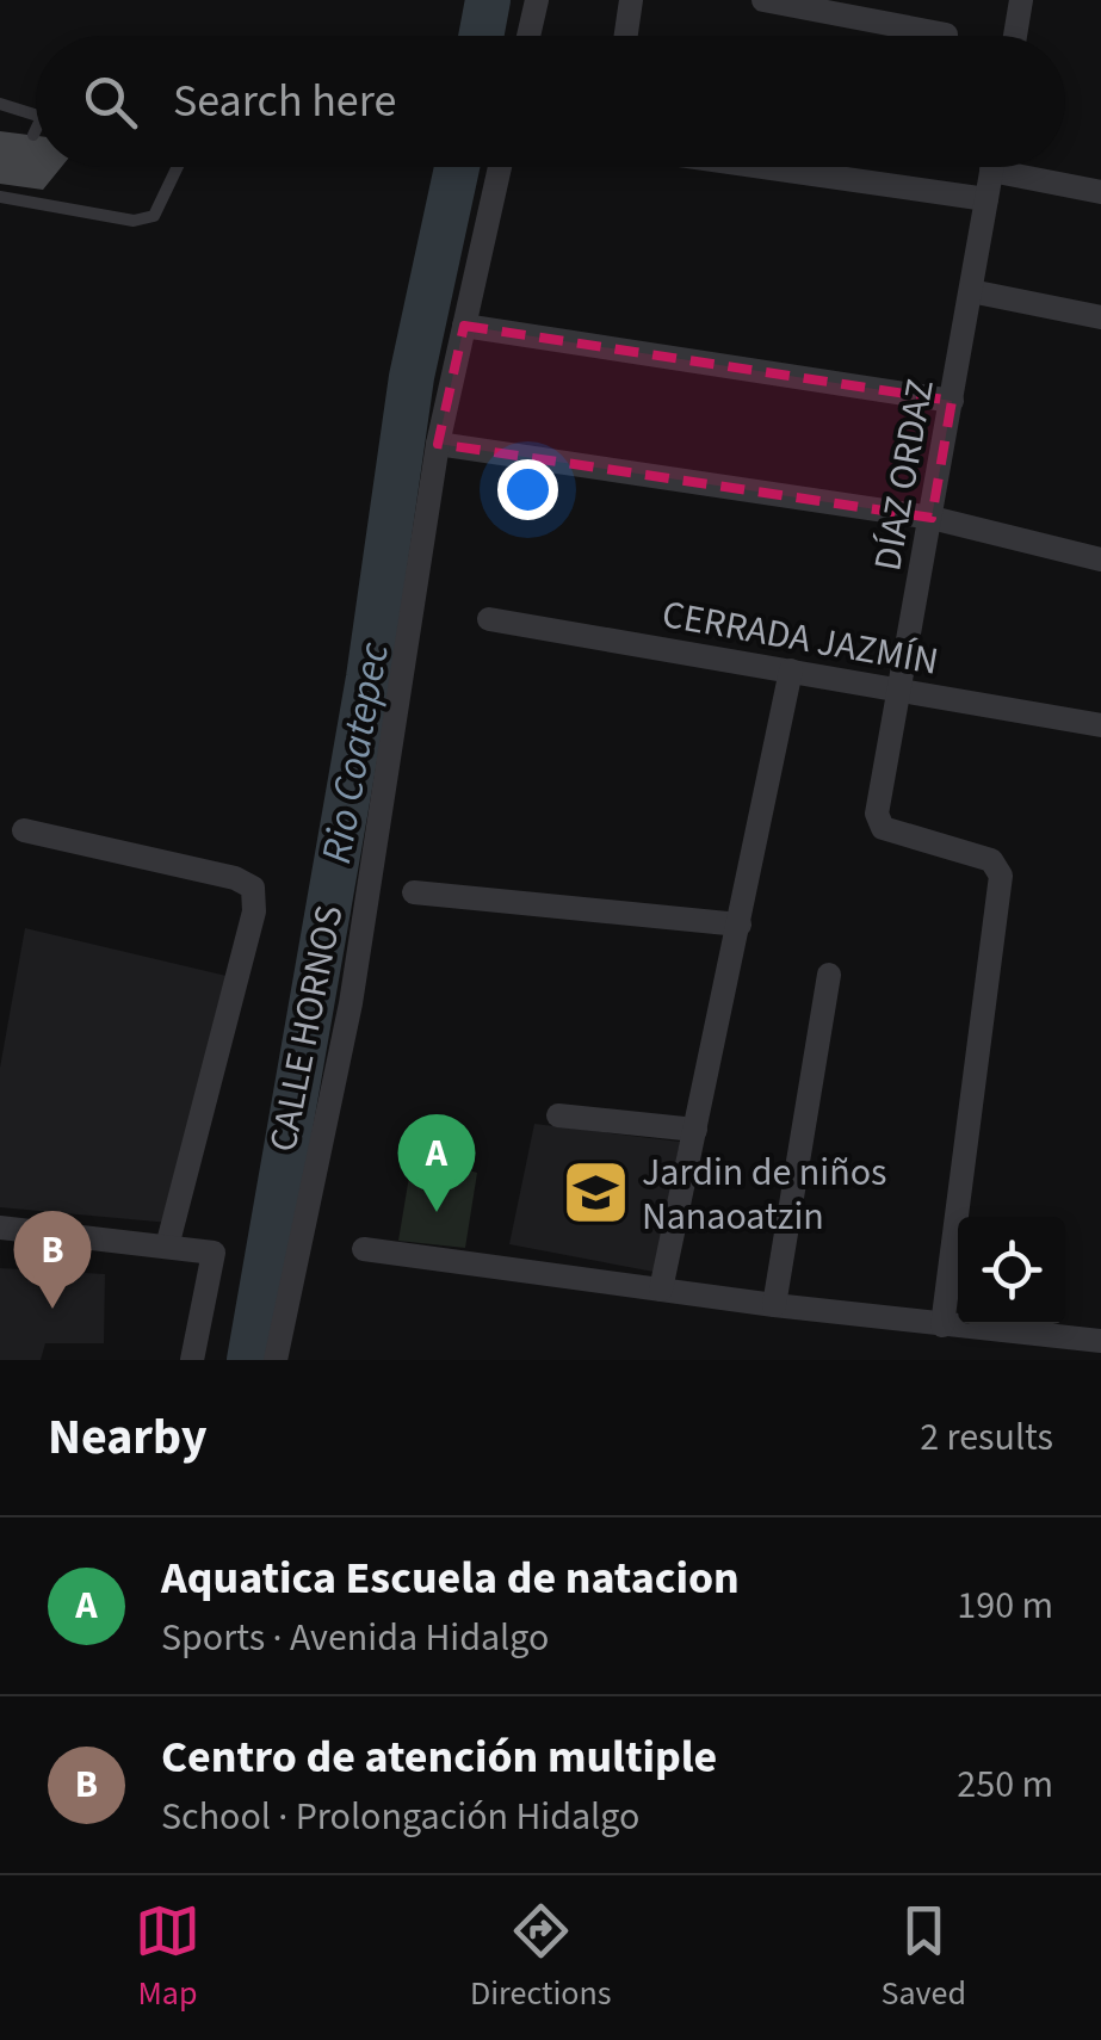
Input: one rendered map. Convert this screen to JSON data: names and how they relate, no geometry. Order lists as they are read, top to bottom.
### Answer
{
  "streets": {
    "street": ["DÍAZ ORDAZ", "CERRADA JAZMÍN", "CALLE HORNOS"]
  },
  "crossings": [
    ["DÍAZ ORDAZ", "CERRADA JAZMÍN"]
  ],
  "water": ["Rio Coatepec"],
  "places": {
    "school or university": ["Jardin de niños Nanaoatzin"]
  },
  "page": {
    "search": "Search here",
    "pins": ["A", "B"],
    "heading": ["Nearby", "2 results"],
    "list": [
      {
        "mark": "A",
        "name": "Aquatica Escuela de natacion",
        "note": "Sports · Avenida Hidalgo",
        "value": "190 m"
      },
      {
        "mark": "B",
        "name": "Centro de atención multiple",
        "note": "School · Prolongación Hidalgo",
        "value": "250 m"
      }
    ],
    "nav": ["Map", "Directions", "Saved"]
  }
}
